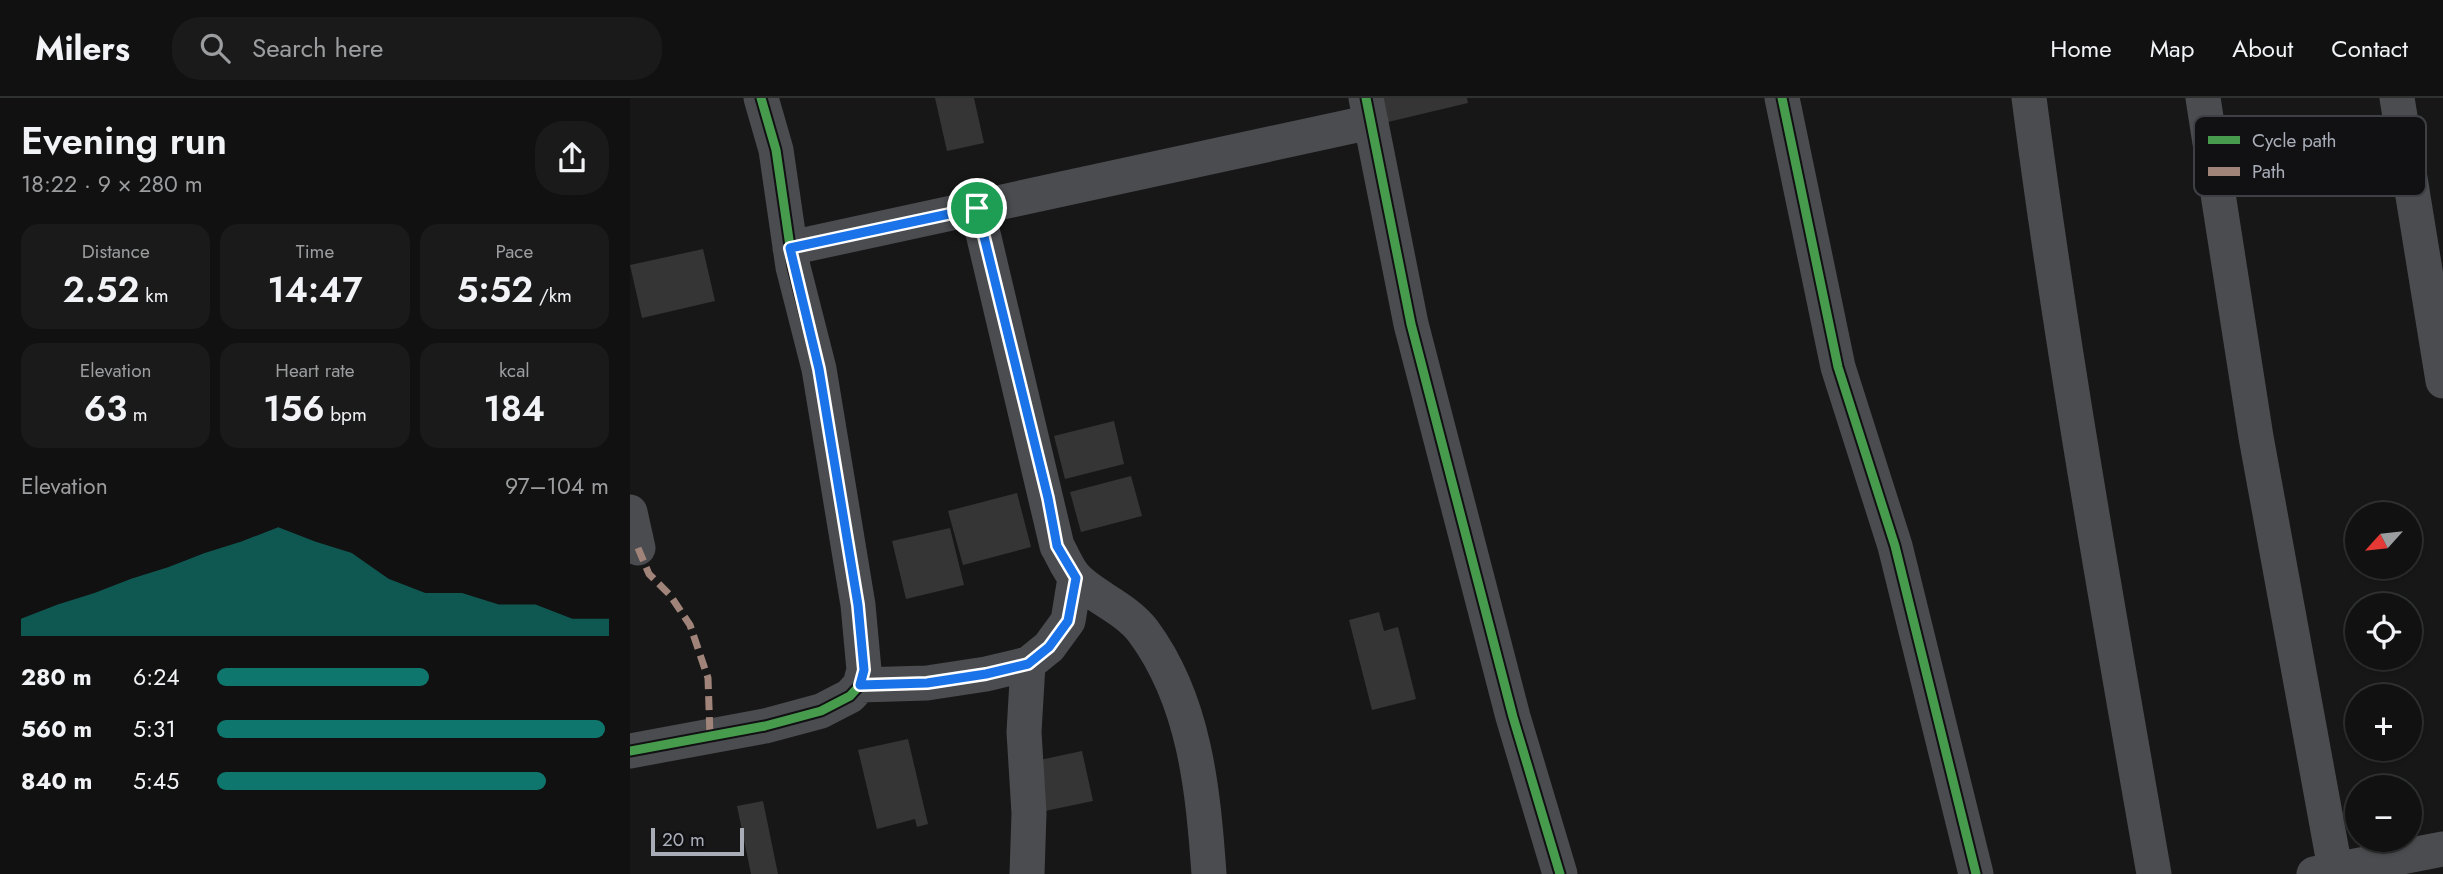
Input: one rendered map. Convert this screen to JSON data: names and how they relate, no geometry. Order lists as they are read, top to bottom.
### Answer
{
  "legend": ["Cycle path", "Path"],
  "scale_bar": "20 m",
  "north": "bottom left",
  "page": {
    "header": "Milers",
    "search": "Search here",
    "nav": [
      "Home",
      "Map",
      "About",
      "Contact"
    ],
    "heading": ["Evening run", "18:22 · 9 × 280 m"],
    "stats": [
      ["Distance", "2.52 km"],
      ["Time", "14:47"],
      ["Pace", "5:52 /km"],
      ["Elevation", "63 m"],
      ["Heart rate", "156 bpm"],
      ["kcal", "184"]
    ],
    "chart": ["Elevation", "97–104 m"],
    "map_buttons": ["+", "−"],
    "list": [
      {
        "name": "280 m",
        "note": "6:24"
      },
      {
        "name": "560 m",
        "note": "5:31"
      },
      {
        "name": "840 m",
        "note": "5:45"
      }
    ],
    "scale": "20 m"
  }
}
